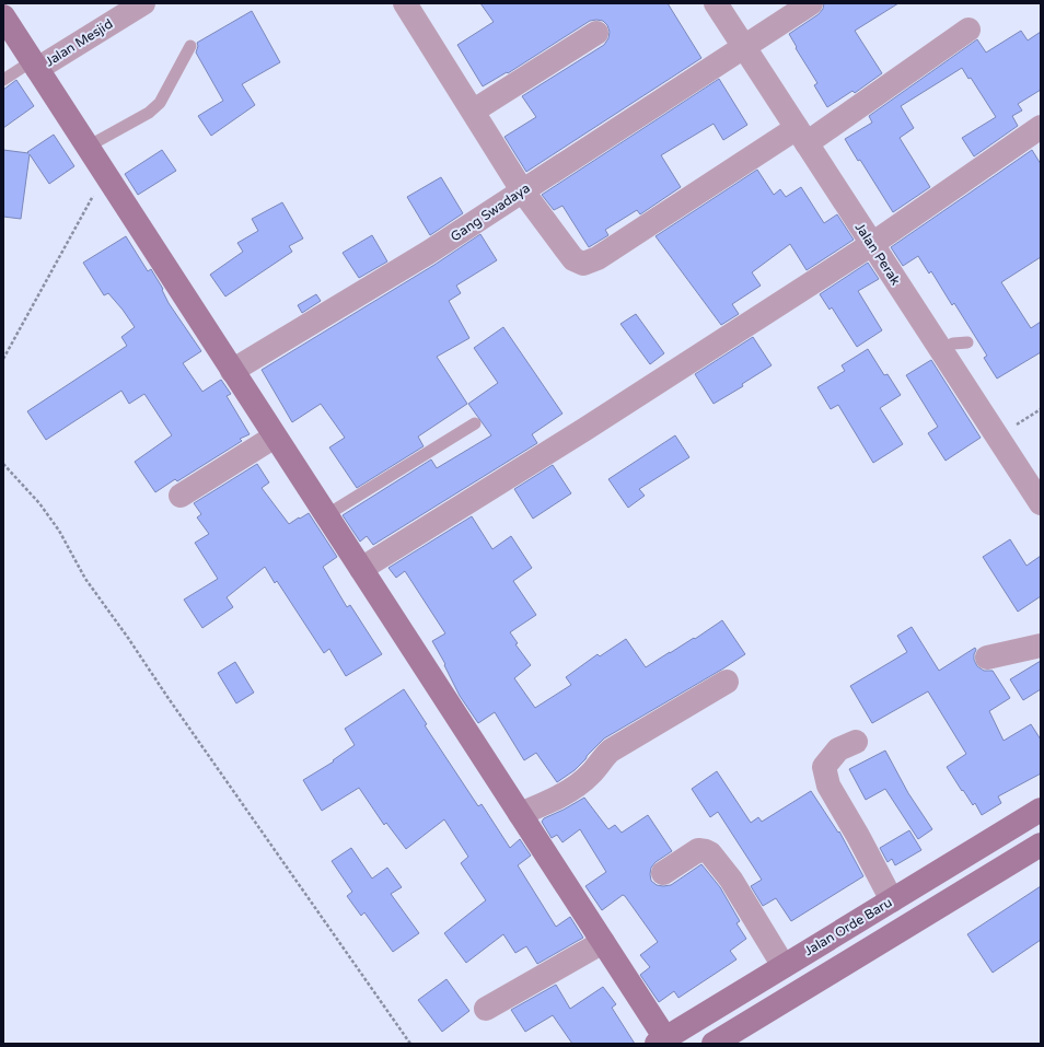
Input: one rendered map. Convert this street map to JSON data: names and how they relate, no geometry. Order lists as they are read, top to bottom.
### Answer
{
  "streets": {
    "street": [
      "Jalan Mesjid",
      "Gang Swadaya",
      "Jalan Perak",
      "Jalan Orde Baru"
    ]
  },
  "crossings": [
    ["Gang Swadaya", "Jalan Perak"]
  ]
}
